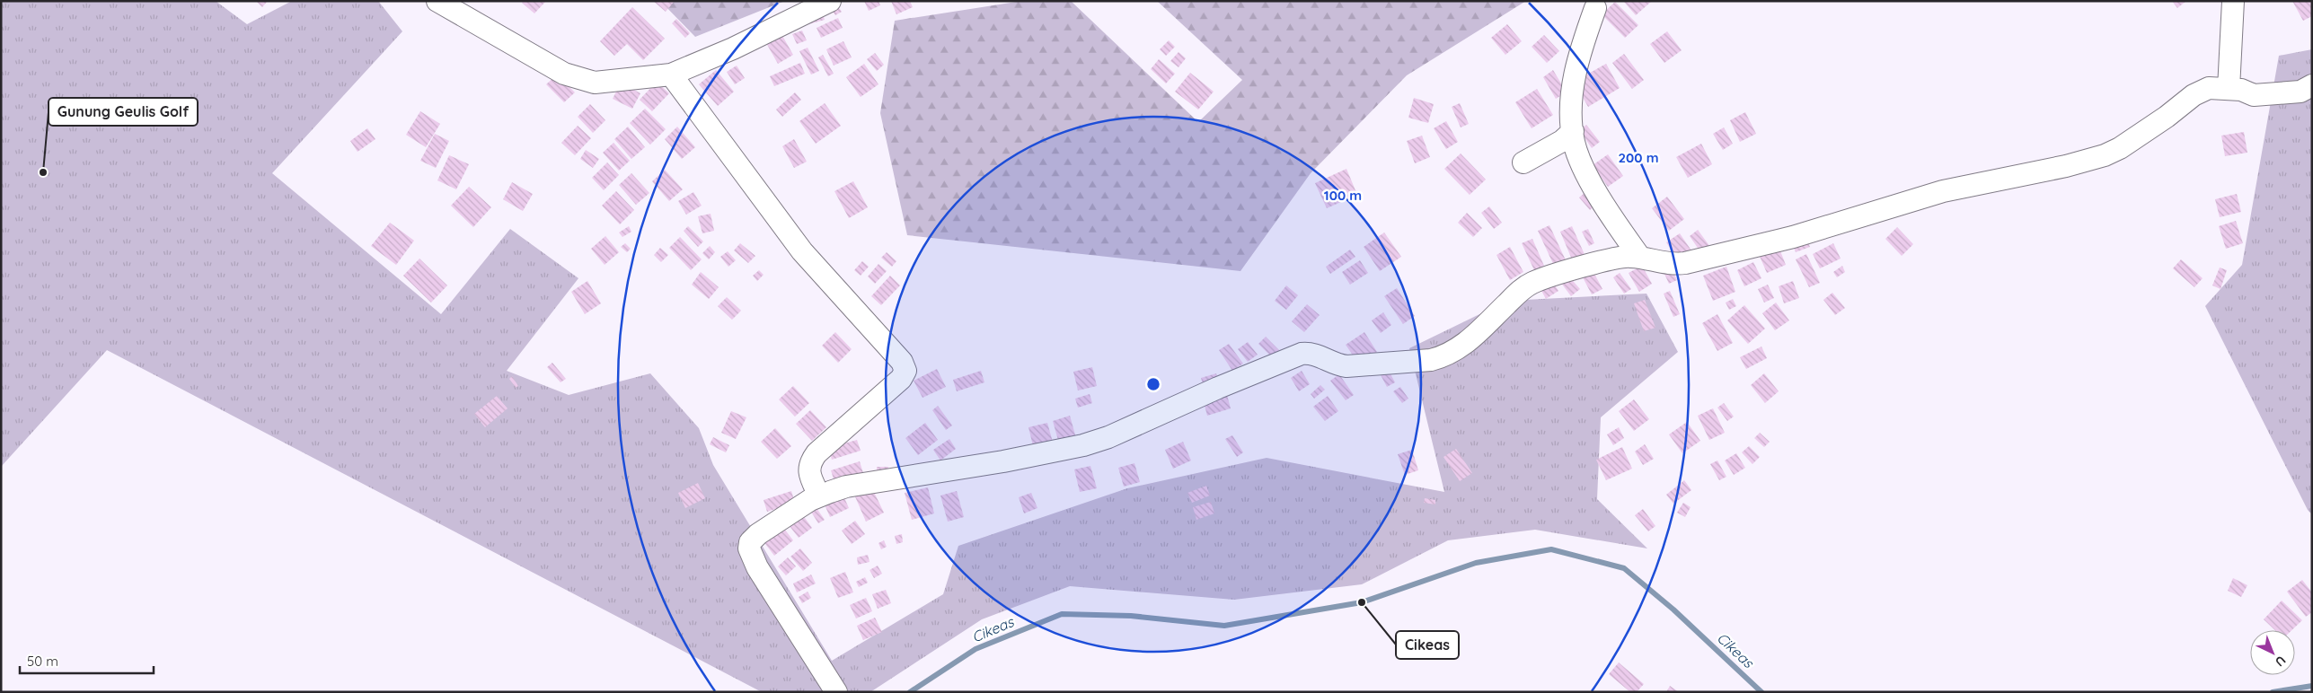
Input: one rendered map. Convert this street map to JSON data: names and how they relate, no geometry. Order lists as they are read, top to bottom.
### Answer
{
  "water": ["Cikeas"],
  "places": ["Gunung Geulis Golf", "Cikeas"],
  "scale_bar": "50 m",
  "north": "bottom right",
  "rings": ["200 m", "100 m"]
}
